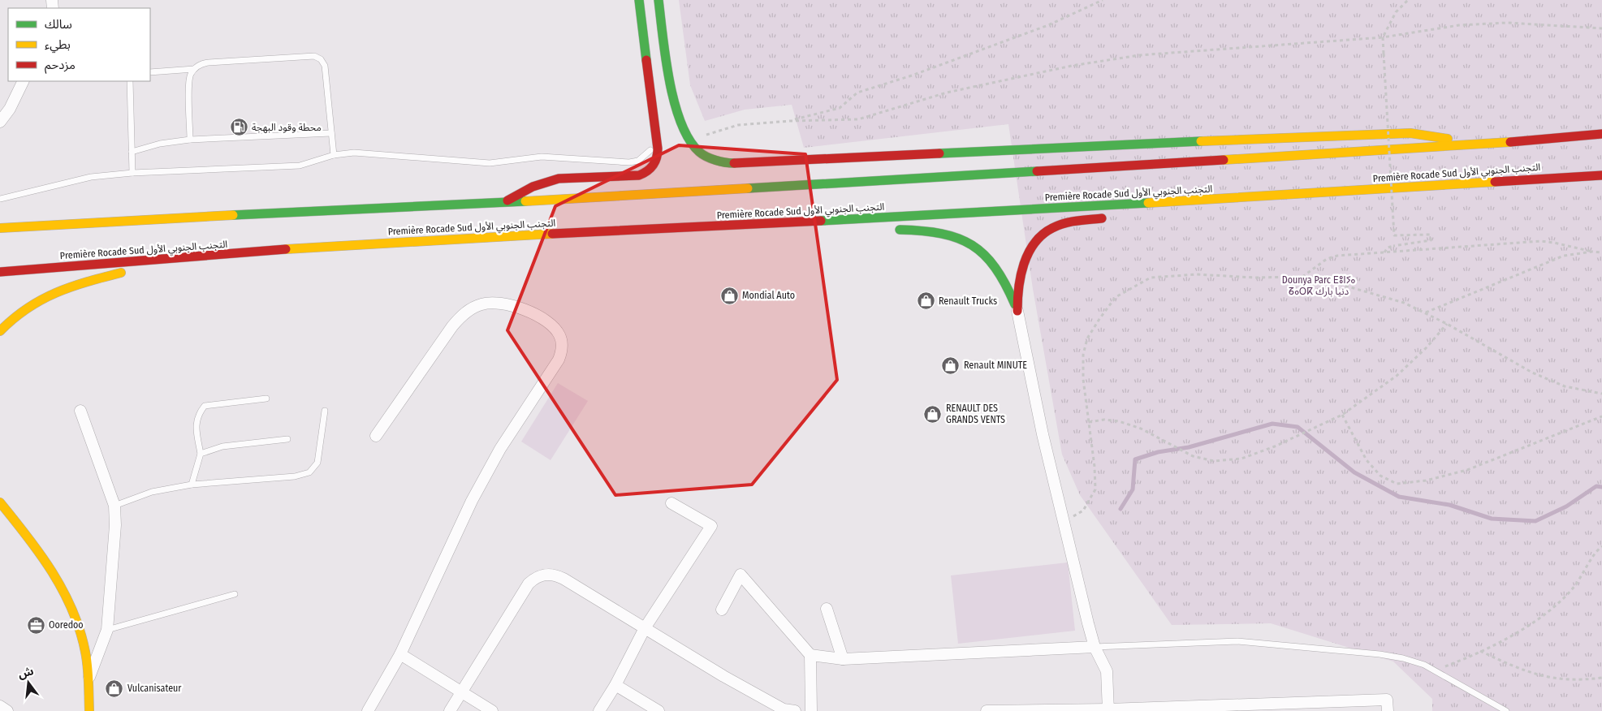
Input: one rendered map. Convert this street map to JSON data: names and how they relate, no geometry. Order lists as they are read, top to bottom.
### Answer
{
  "streets": {
    "main road": ["Première Rocade Sud التجنب الجنوبي الأول"]
  },
  "parks": ["Dounya Parc ⴹⵓⵏⵢⴰ ⵒⴰⵔⴽ دنيا بارك"],
  "places": {
    "fuel station": ["محطة وقود البهجة"],
    "shop": [
      "Mondial Auto",
      "Renault Trucks",
      "Renault MINUTE",
      "RENAULT DES GRANDS VENTS",
      "Vulcanisateur"
    ],
    "office": ["Ooredoo"]
  },
  "legend": ["سالك", "بطيء", "مزدحم"],
  "north": "top"
}
